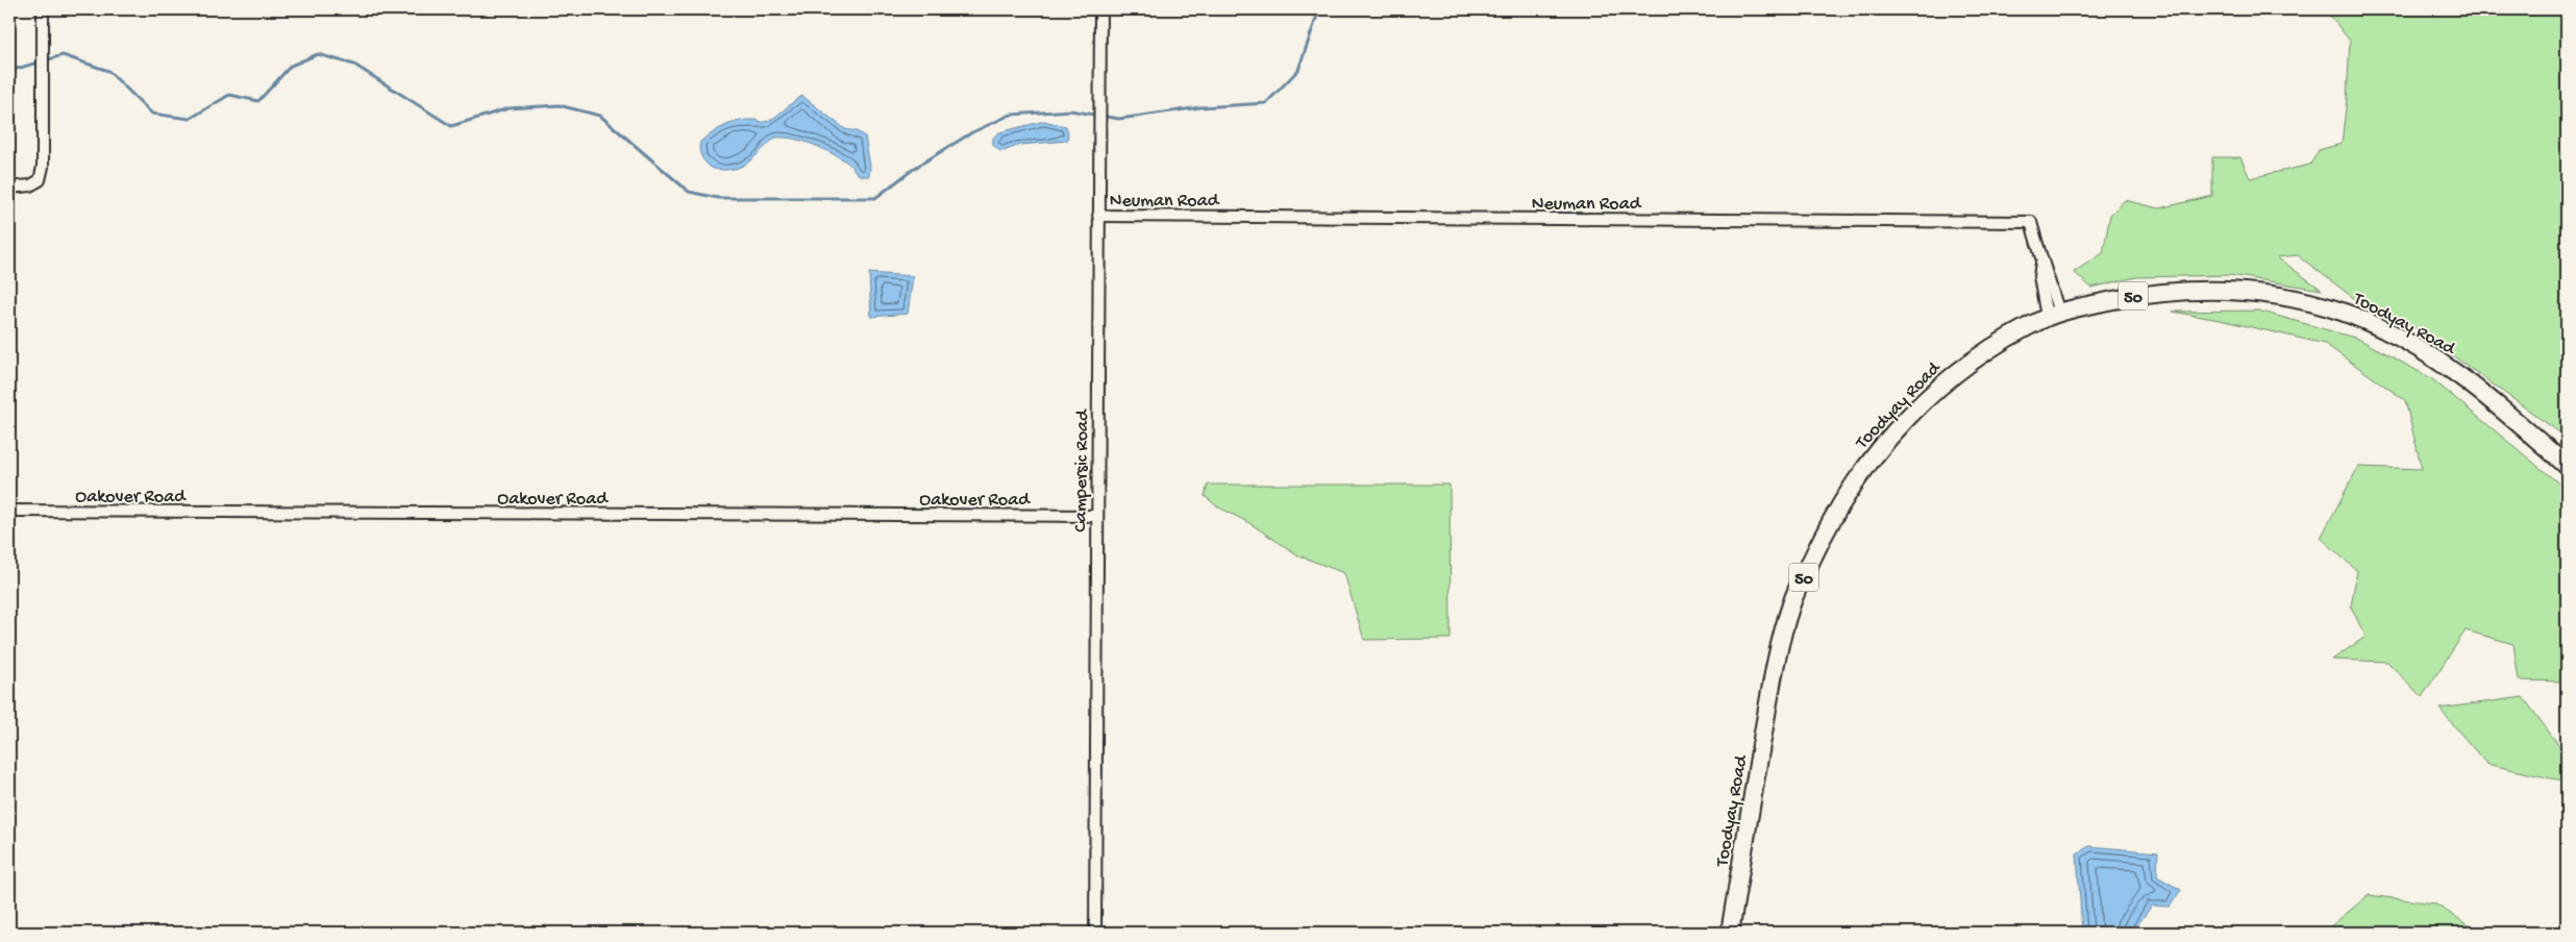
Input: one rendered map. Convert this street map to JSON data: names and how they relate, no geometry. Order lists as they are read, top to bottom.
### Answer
{
  "streets": {
    "main road": ["50", "Toodyay Road"],
    "street": ["Neuman Road", "Campersic Road", "Oakover Road"]
  },
  "crossings": [
    ["Neuman Road", "Toodyay Road"],
    ["Neuman Road", "Campersic Road"],
    ["Campersic Road", "Oakover Road"]
  ]
}
